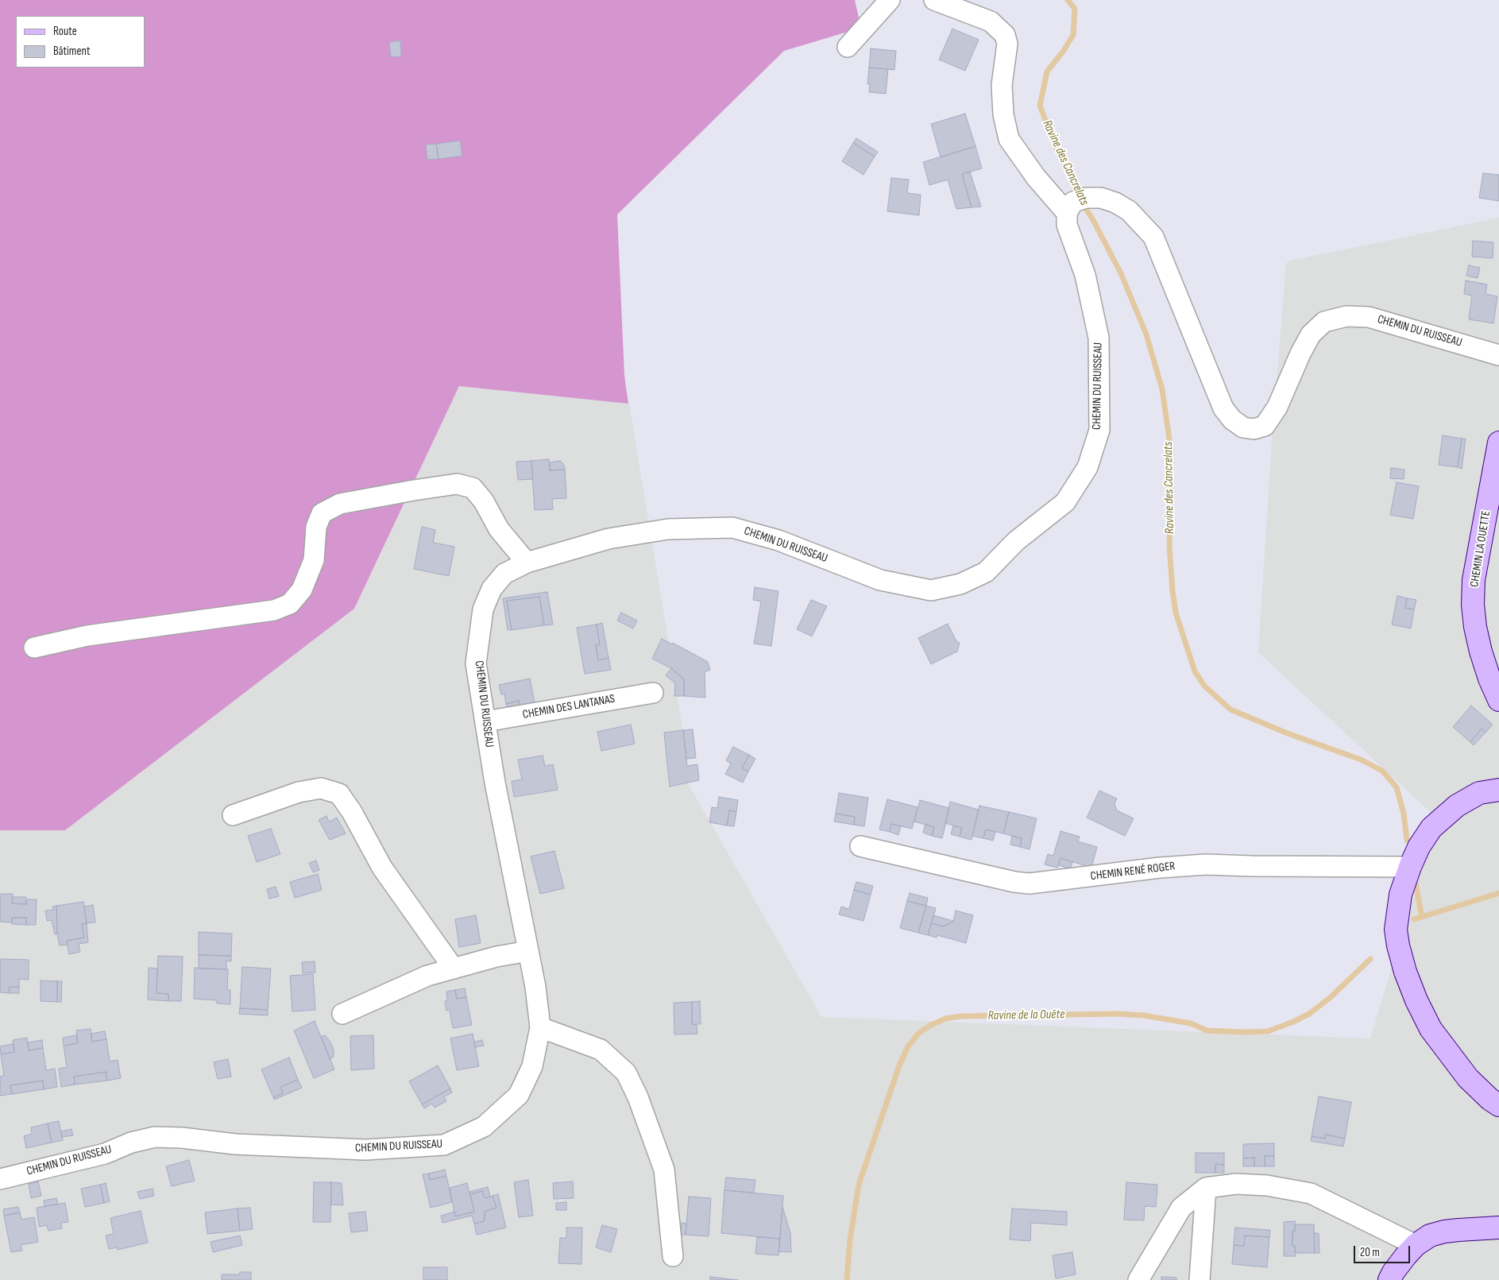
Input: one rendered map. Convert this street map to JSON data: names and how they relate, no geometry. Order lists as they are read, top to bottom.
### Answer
{
  "streets": {
    "street": [
      "CHEMIN DU RUISSEAU",
      "CHEMIN LA OUETTE",
      "CHEMIN DES LANTANAS",
      "CHEMIN RENÉ ROGER"
    ]
  },
  "crossings": [
    ["CHEMIN DU RUISSEAU", "CHEMIN DES LANTANAS"]
  ],
  "water": ["Ravine des Cancrelats", "Ravine de la Ouête"],
  "legend": ["Route", "Bâtiment"],
  "scale_bar": "20 m"
}
